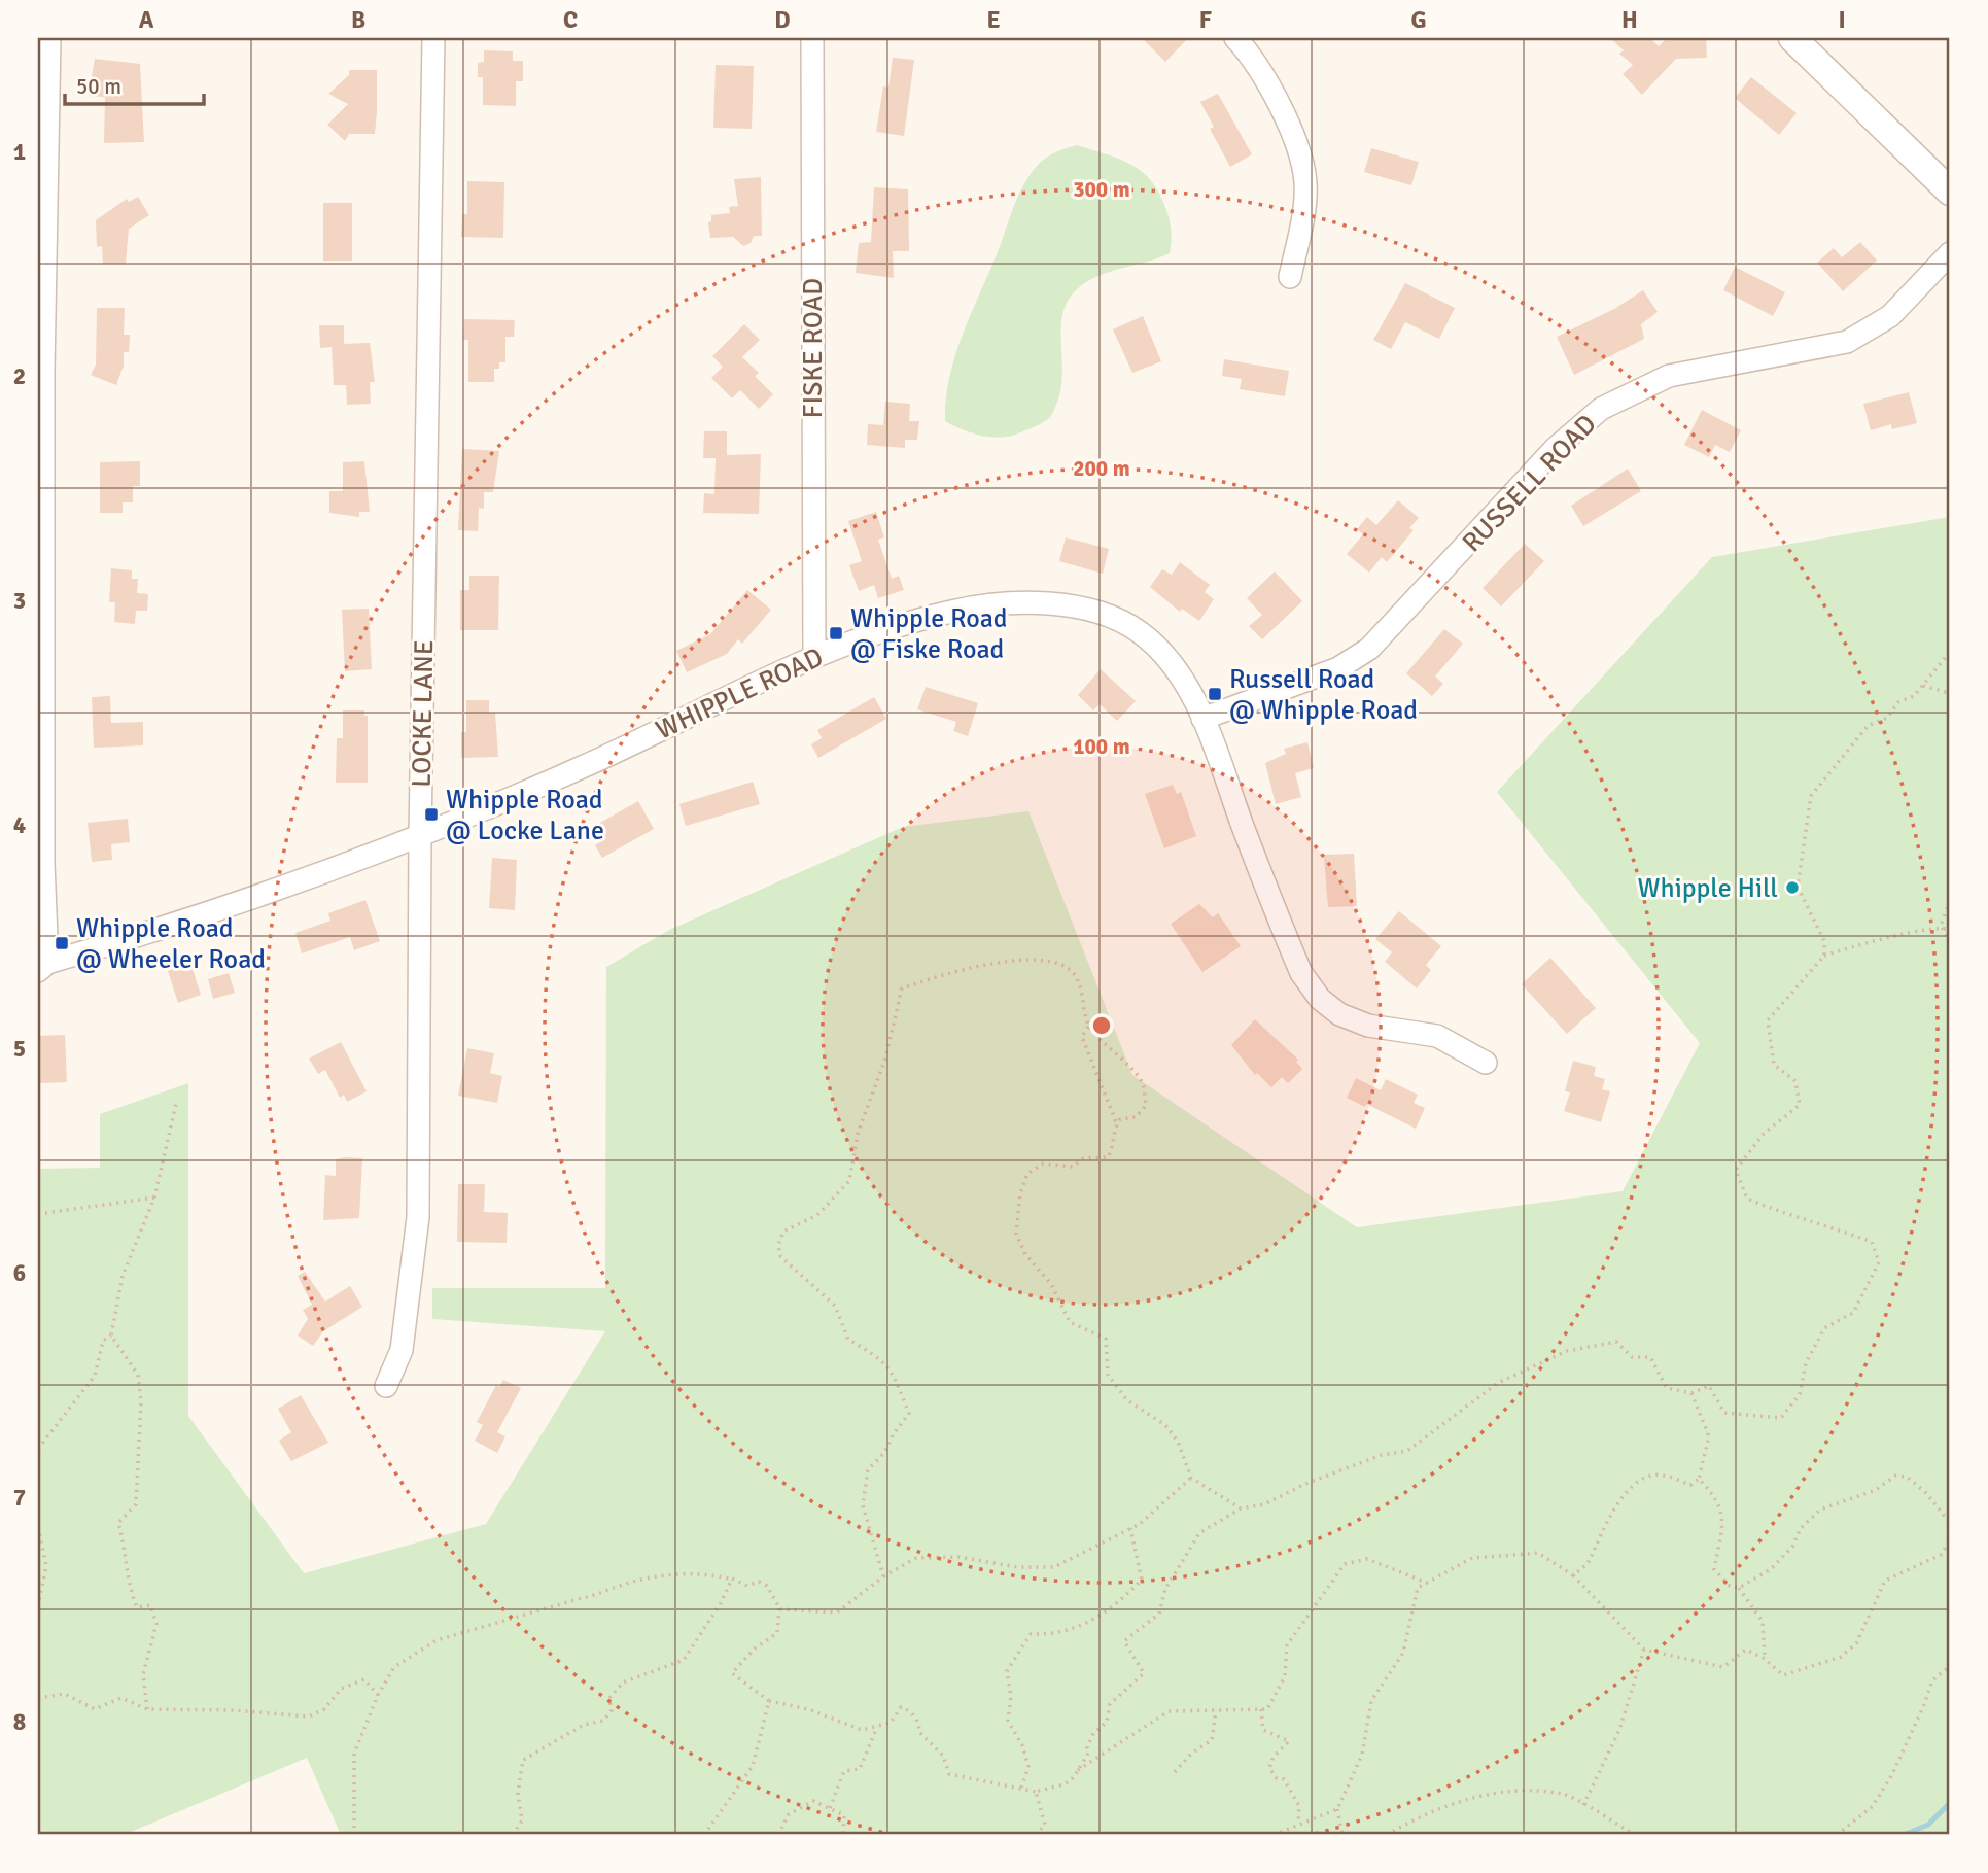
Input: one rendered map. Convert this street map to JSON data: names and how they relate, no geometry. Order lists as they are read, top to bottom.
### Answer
{
  "streets": {
    "street": [
      "FISKE ROAD",
      "RUSSELL ROAD",
      "WHIPPLE ROAD",
      "LOCKE LANE"
    ]
  },
  "crossings": [
    ["FISKE ROAD", "WHIPPLE ROAD"],
    ["RUSSELL ROAD", "WHIPPLE ROAD"],
    ["WHIPPLE ROAD", "LOCKE LANE"]
  ],
  "places": {
    "transit": [
      "Whipple Road @ Fiske Road",
      "Russell Road @ Whipple Road",
      "Whipple Road @ Locke Lane",
      "Whipple Road @ Wheeler Road"
    ],
    "other": ["Whipple Hill"]
  },
  "scale_bar": "50 m",
  "grid": {
    "columns": [
      "A",
      "B",
      "C",
      "D",
      "E",
      "F",
      "G",
      "H",
      "I"
    ],
    "rows": [
      "1",
      "2",
      "3",
      "4",
      "5",
      "6",
      "7",
      "8"
    ]
  },
  "rings": ["300 m", "200 m", "100 m"]
}
